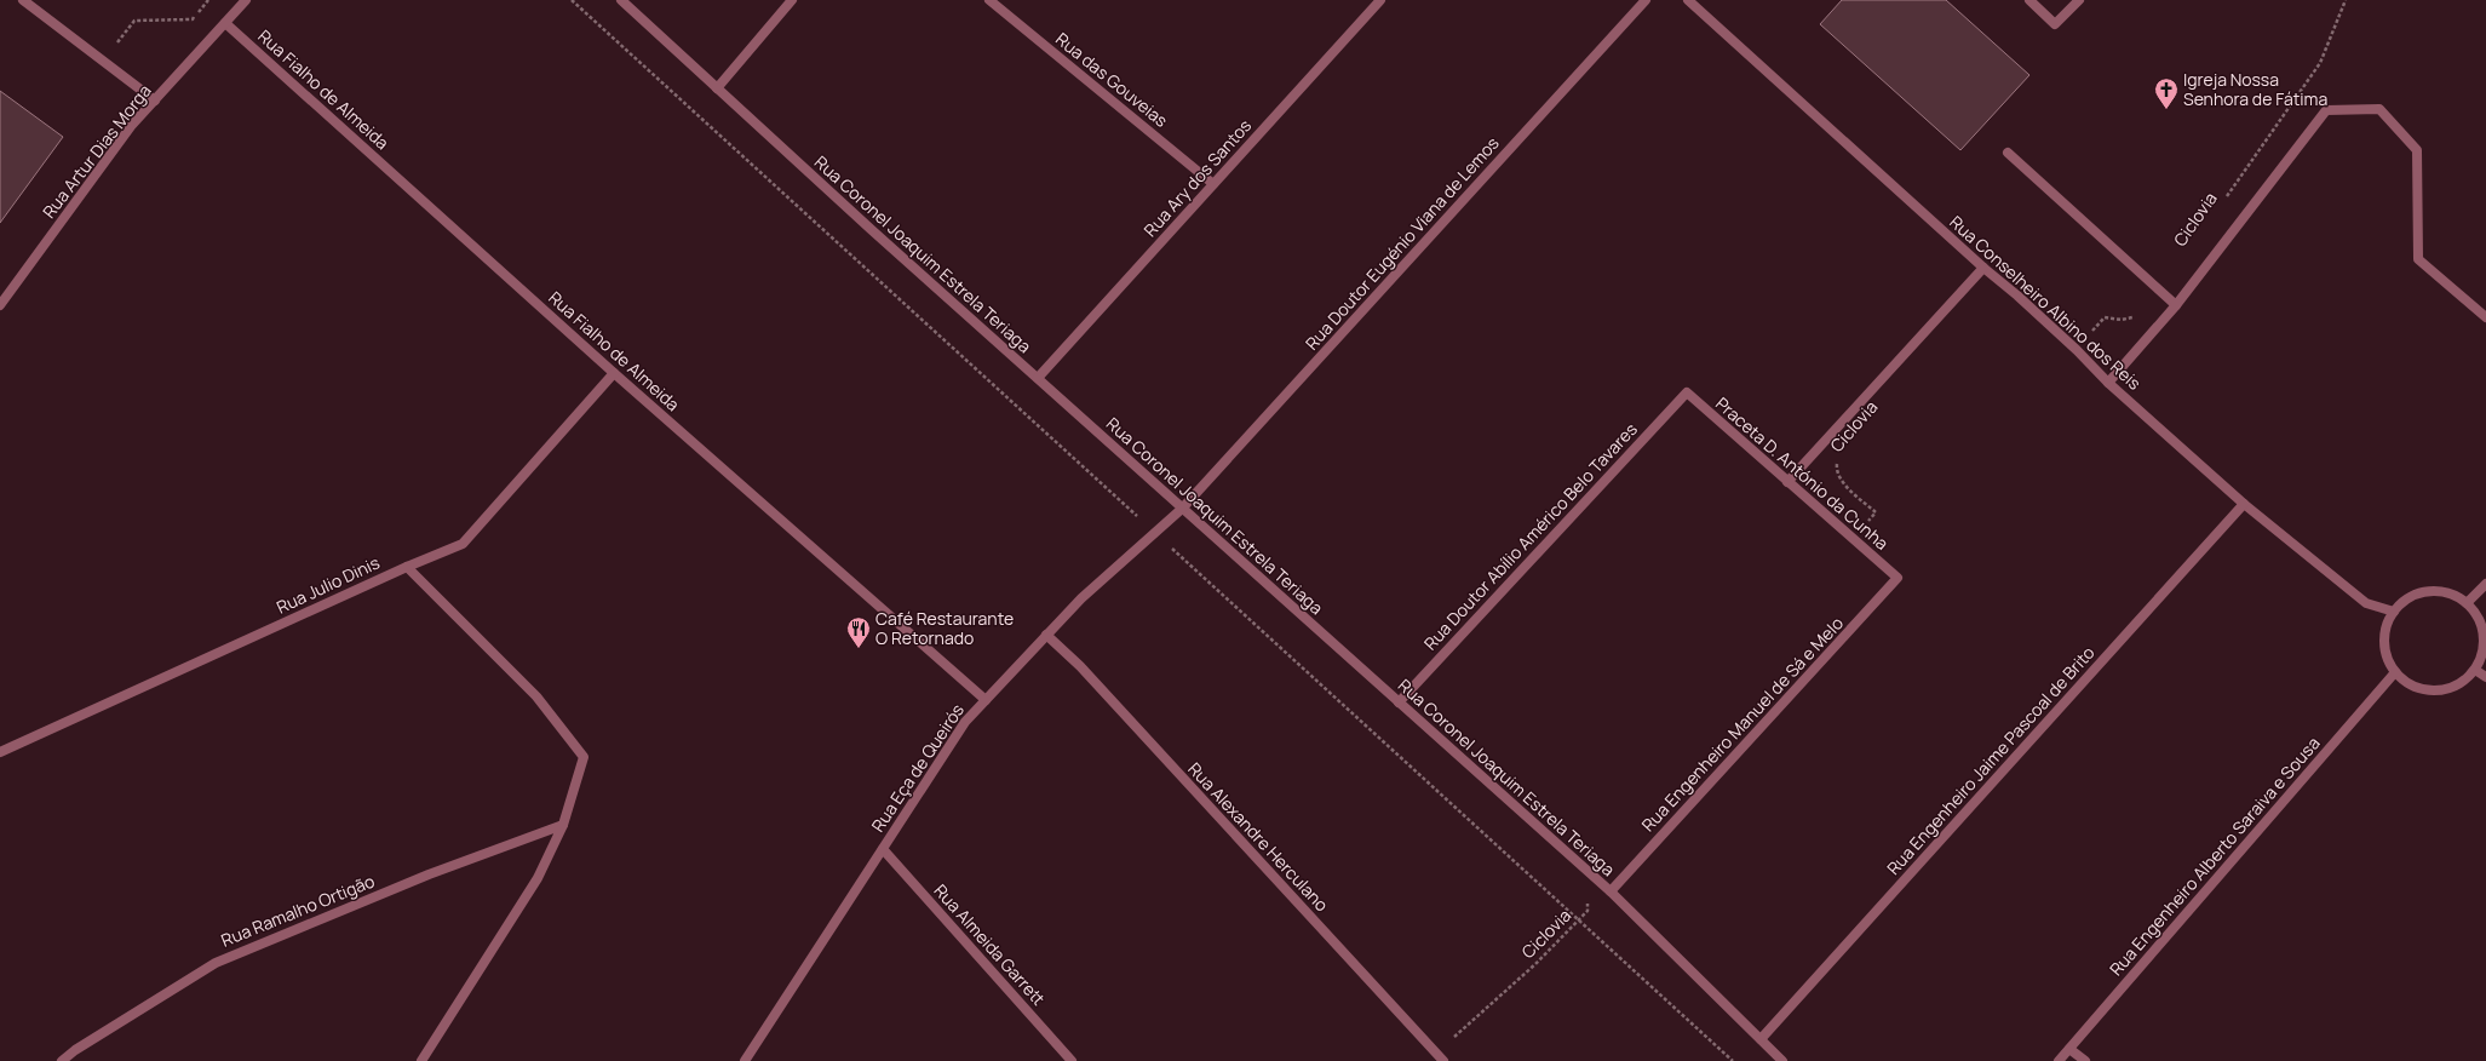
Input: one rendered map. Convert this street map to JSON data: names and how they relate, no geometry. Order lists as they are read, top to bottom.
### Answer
{
  "streets": {
    "street": [
      "Rua das Gouveias",
      "Rua Fialho de Almeida",
      "Rua Artur Dias Morga",
      "Rua Ary dos Santos",
      "Rua Doutor Eugénio Viana de Lemos",
      "Rua Coronel Joaquim Estrela Teriaga",
      "Rua Conselheiro Albino dos Reis",
      "Praceta D. António da Cunha",
      "Rua Doutor Abílio Américo Belo Tavares",
      "Rua Julio Dinis",
      "Rua Engenheiro Manuel de Sá e Melo",
      "Rua Engenheiro Jaime Pascoal de Brito",
      "Rua Eça de Queirós",
      "Rua Alexandre Herculano",
      "Rua Engenheiro Alberto Saraiva e Sousa",
      "Rua Ramalho Ortigão",
      "Rua Almeida Garrett"
    ],
    "path": ["Ciclovia"]
  },
  "crossings": [
    ["Rua das Gouveias", "Rua Ary dos Santos"],
    ["Rua Fialho de Almeida", "Rua Artur Dias Morga"],
    ["Rua Fialho de Almeida", "Rua Julio Dinis"],
    ["Rua Fialho de Almeida", "Rua Eça de Queirós"],
    ["Rua Ary dos Santos", "Rua Coronel Joaquim Estrela Teriaga"],
    ["Ciclovia", "Rua Coronel Joaquim Estrela Teriaga"],
    ["Ciclovia", "Praceta D. António da Cunha"],
    ["Ciclovia", "Rua Alexandre Herculano"],
    ["Rua Doutor Eugénio Viana de Lemos", "Rua Coronel Joaquim Estrela Teriaga"],
    ["Rua Doutor Eugénio Viana de Lemos", "Rua Eça de Queirós"],
    ["Rua Coronel Joaquim Estrela Teriaga", "Rua Doutor Abílio Américo Belo Tavares"],
    ["Rua Coronel Joaquim Estrela Teriaga", "Rua Engenheiro Manuel de Sá e Melo"],
    ["Rua Coronel Joaquim Estrela Teriaga", "Rua Engenheiro Jaime Pascoal de Brito"],
    ["Rua Coronel Joaquim Estrela Teriaga", "Rua Eça de Queirós"],
    ["Rua Conselheiro Albino dos Reis", "Rua Engenheiro Jaime Pascoal de Brito"],
    ["Rua Conselheiro Albino dos Reis", "Rua Engenheiro Alberto Saraiva e Sousa"],
    ["Praceta D. António da Cunha", "Rua Doutor Abílio Américo Belo Tavares"],
    ["Praceta D. António da Cunha", "Rua Engenheiro Manuel de Sá e Melo"],
    ["Rua Eça de Queirós", "Rua Alexandre Herculano"],
    ["Rua Eça de Queirós", "Rua Almeida Garrett"]
  ],
  "places": {
    "church": ["Igreja Nossa Senhora de Fátima"],
    "restaurant": ["Café Restaurante O Retornado"]
  }
}
